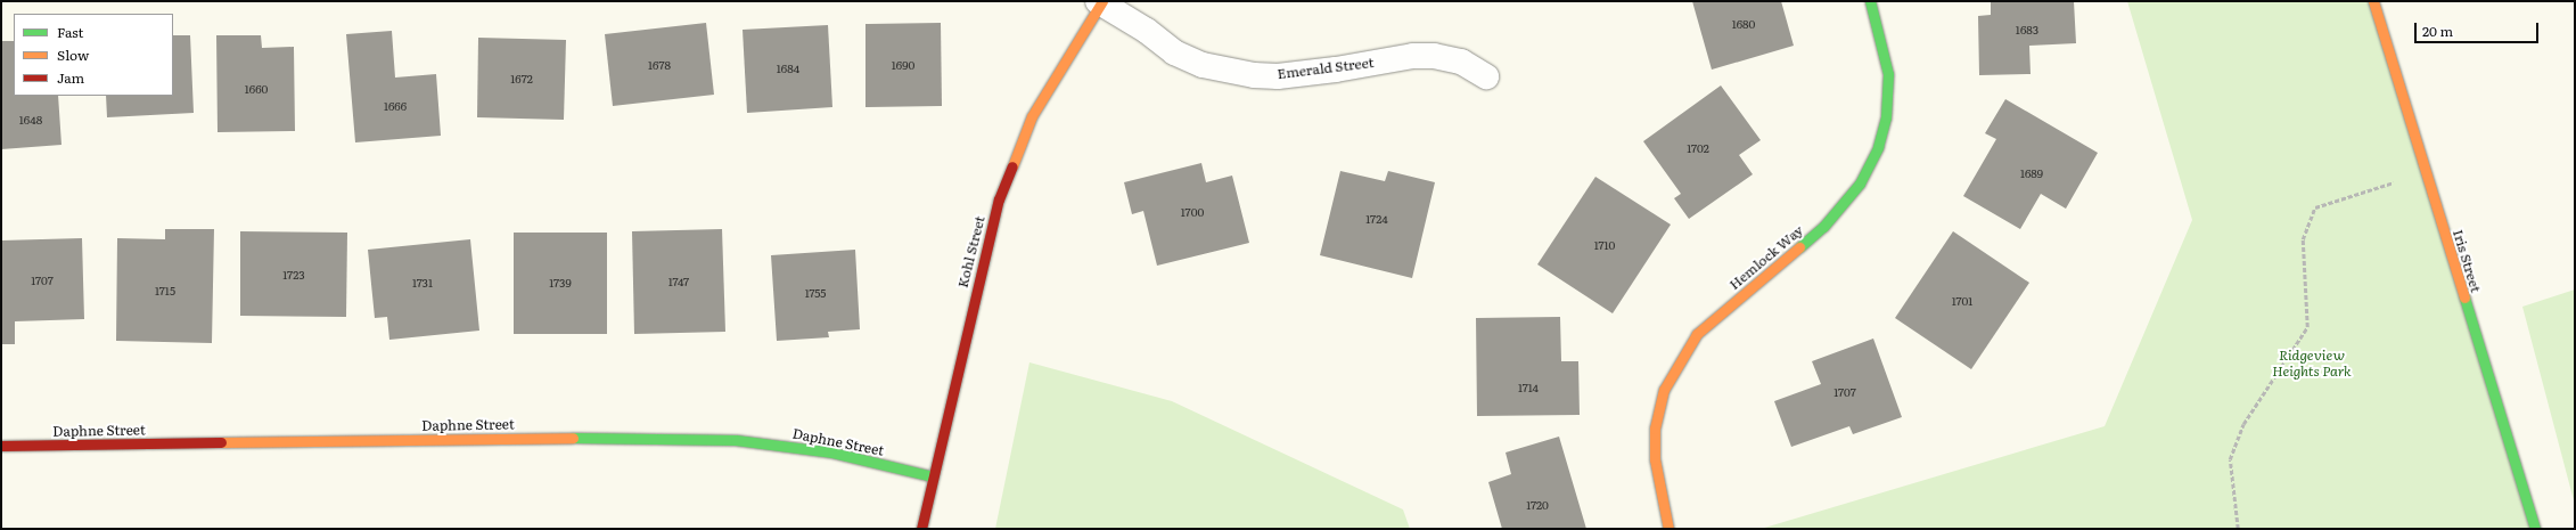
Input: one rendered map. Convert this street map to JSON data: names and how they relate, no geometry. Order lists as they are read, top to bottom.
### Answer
{
  "streets": {
    "street": [
      "Emerald Street",
      "Kohl Street",
      "Hemlock Way",
      "Iris Street",
      "Daphne Street"
    ]
  },
  "crossings": [
    ["Emerald Street", "Kohl Street"],
    ["Kohl Street", "Daphne Street"]
  ],
  "parks": ["Ridgeview Heights Park"],
  "house_numbers": [
    "1680",
    "1683",
    "1678",
    "1690",
    "1684",
    "1672",
    "1660",
    "1666",
    "1648",
    "1702",
    "1689",
    "1700",
    "1724",
    "1710",
    "1723",
    "1707",
    "1747",
    "1731",
    "1739",
    "1715",
    "1755",
    "1701",
    "1714",
    "1707",
    "1720"
  ],
  "legend": ["Fast", "Slow", "Jam"],
  "scale_bar": "20 m"
}
